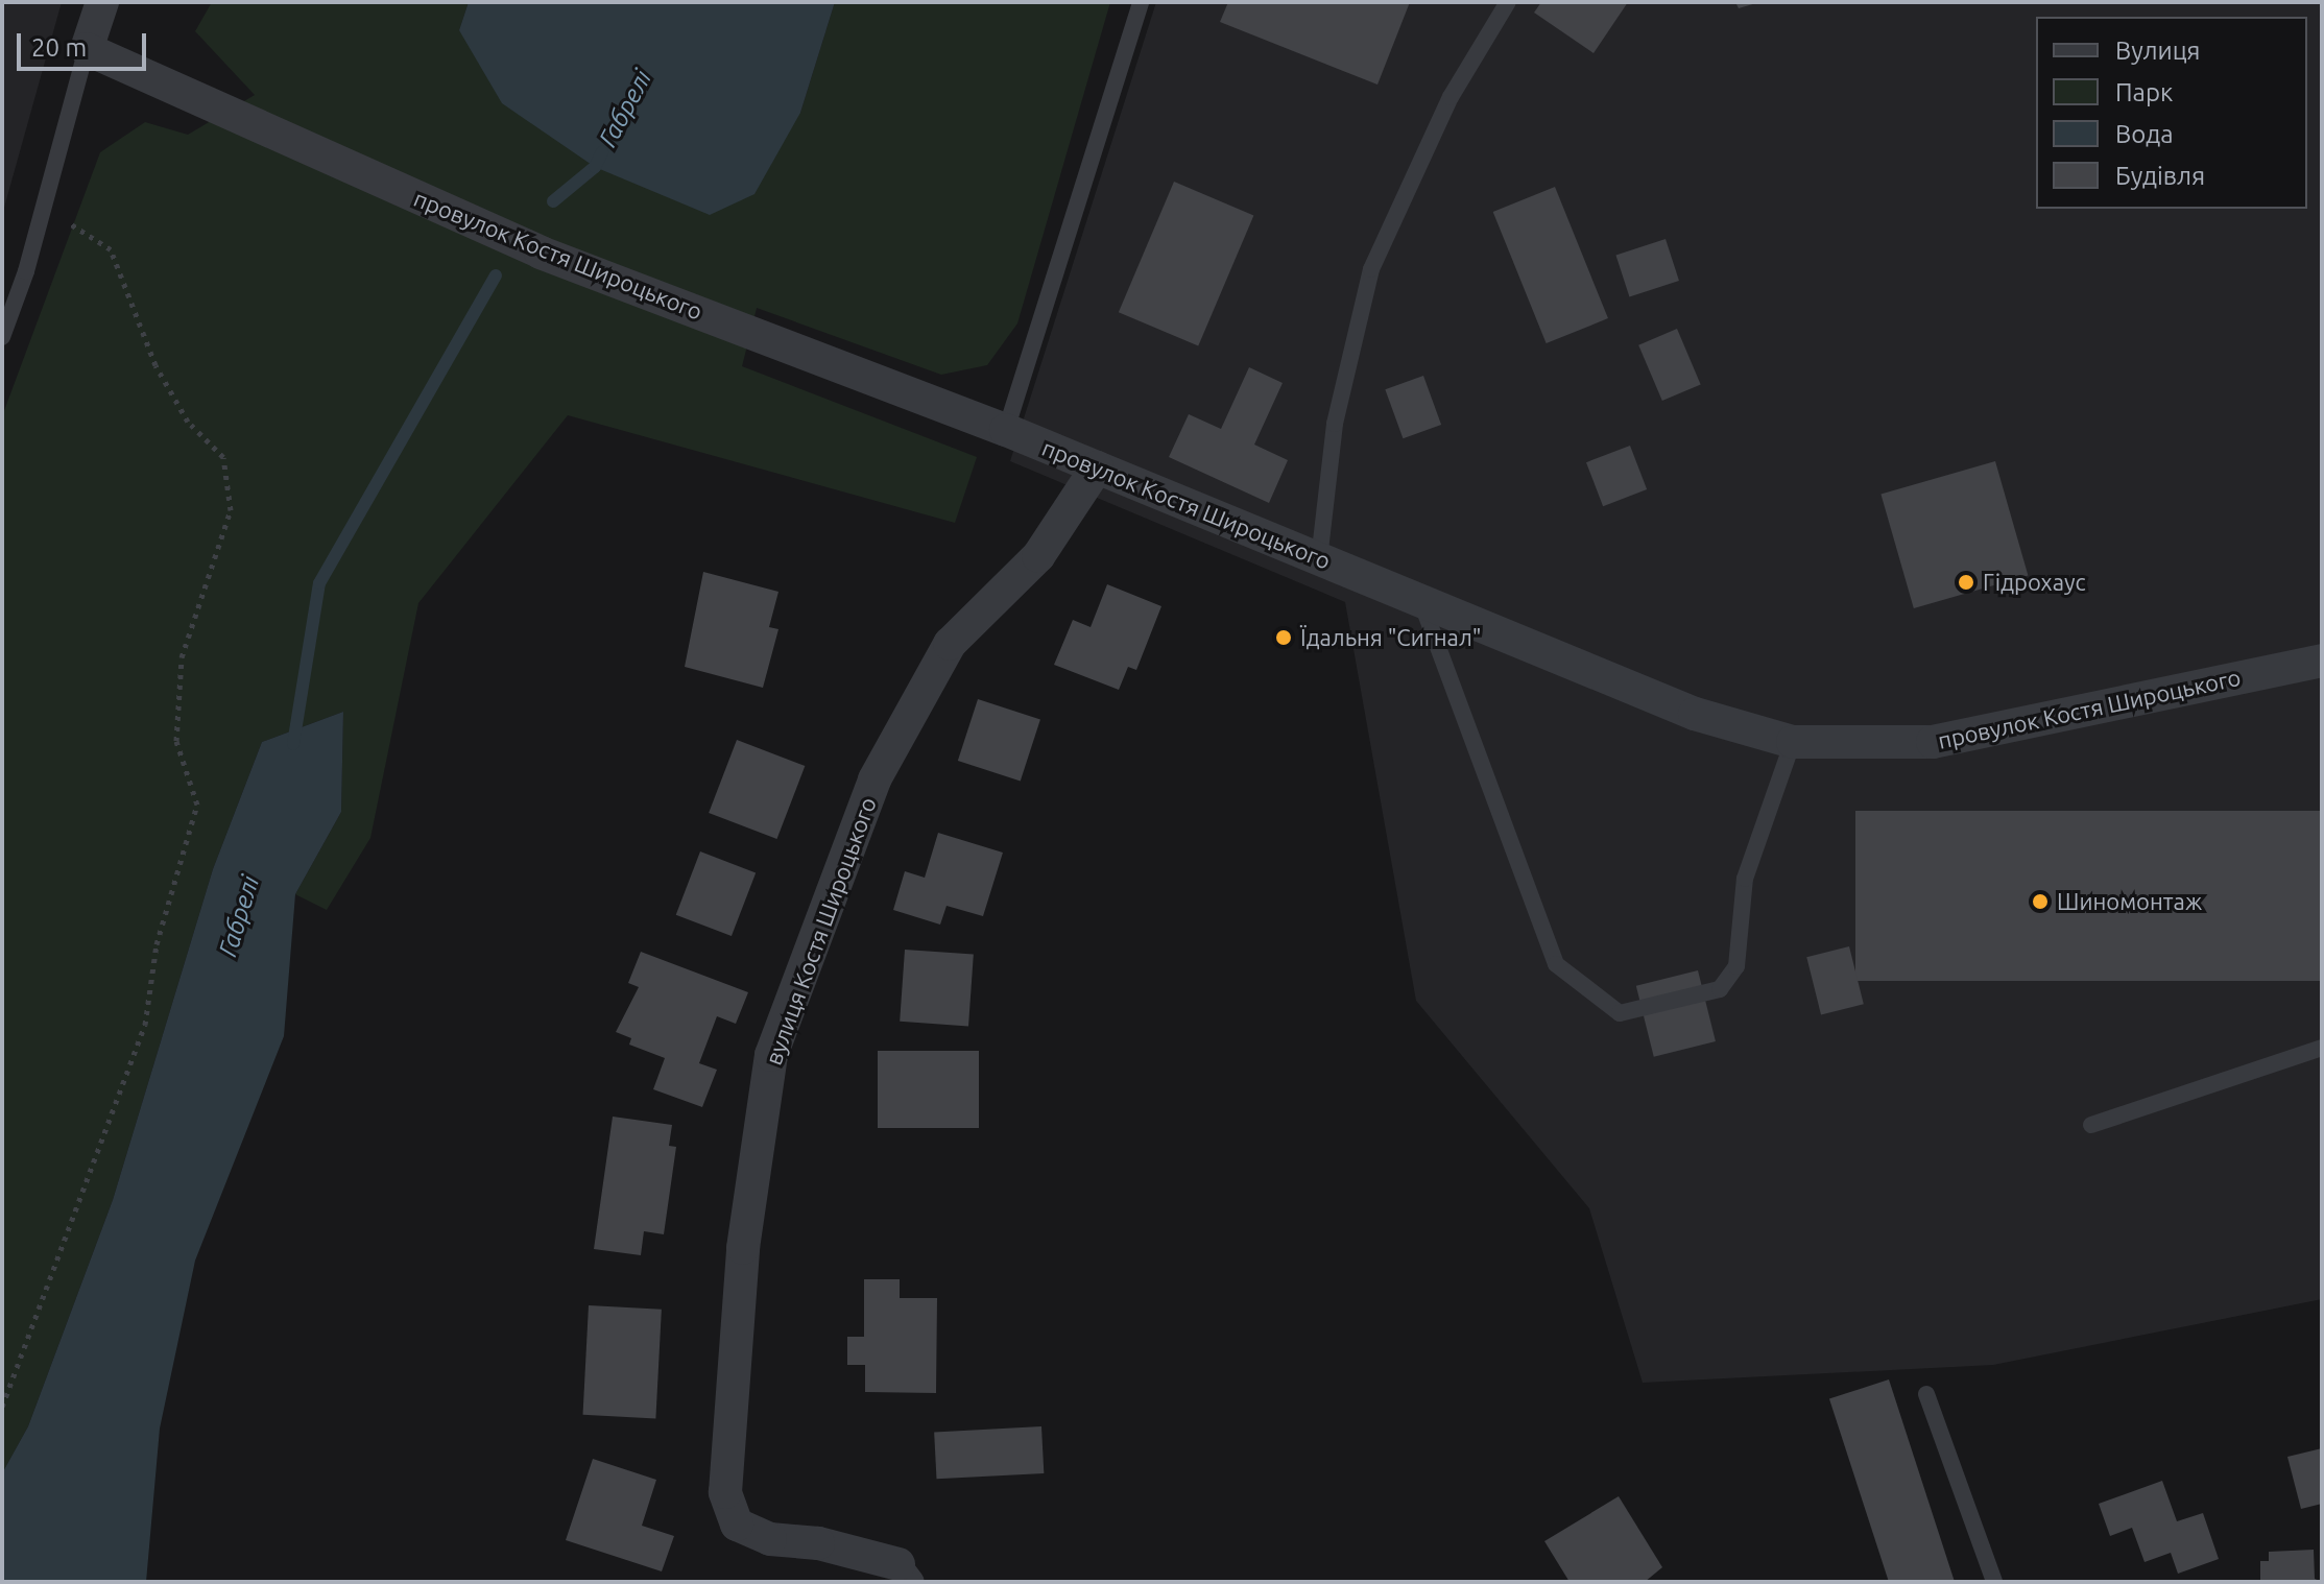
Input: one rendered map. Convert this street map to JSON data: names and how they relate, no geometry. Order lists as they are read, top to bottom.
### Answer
{
  "streets": {
    "street": ["провулок Костя Широцького", "вулиця Костя Широцького"]
  },
  "crossings": [
    ["провулок Костя Широцького", "вулиця Костя Широцького"]
  ],
  "water": ["Габрелі"],
  "places": ["Гідрохаус", "Їдальня \"Сигнал\"", "Шиномонтаж"],
  "legend": [
    "Вулиця",
    "Парк",
    "Вода",
    "Будівля"
  ],
  "scale_bar": "20 m"
}
